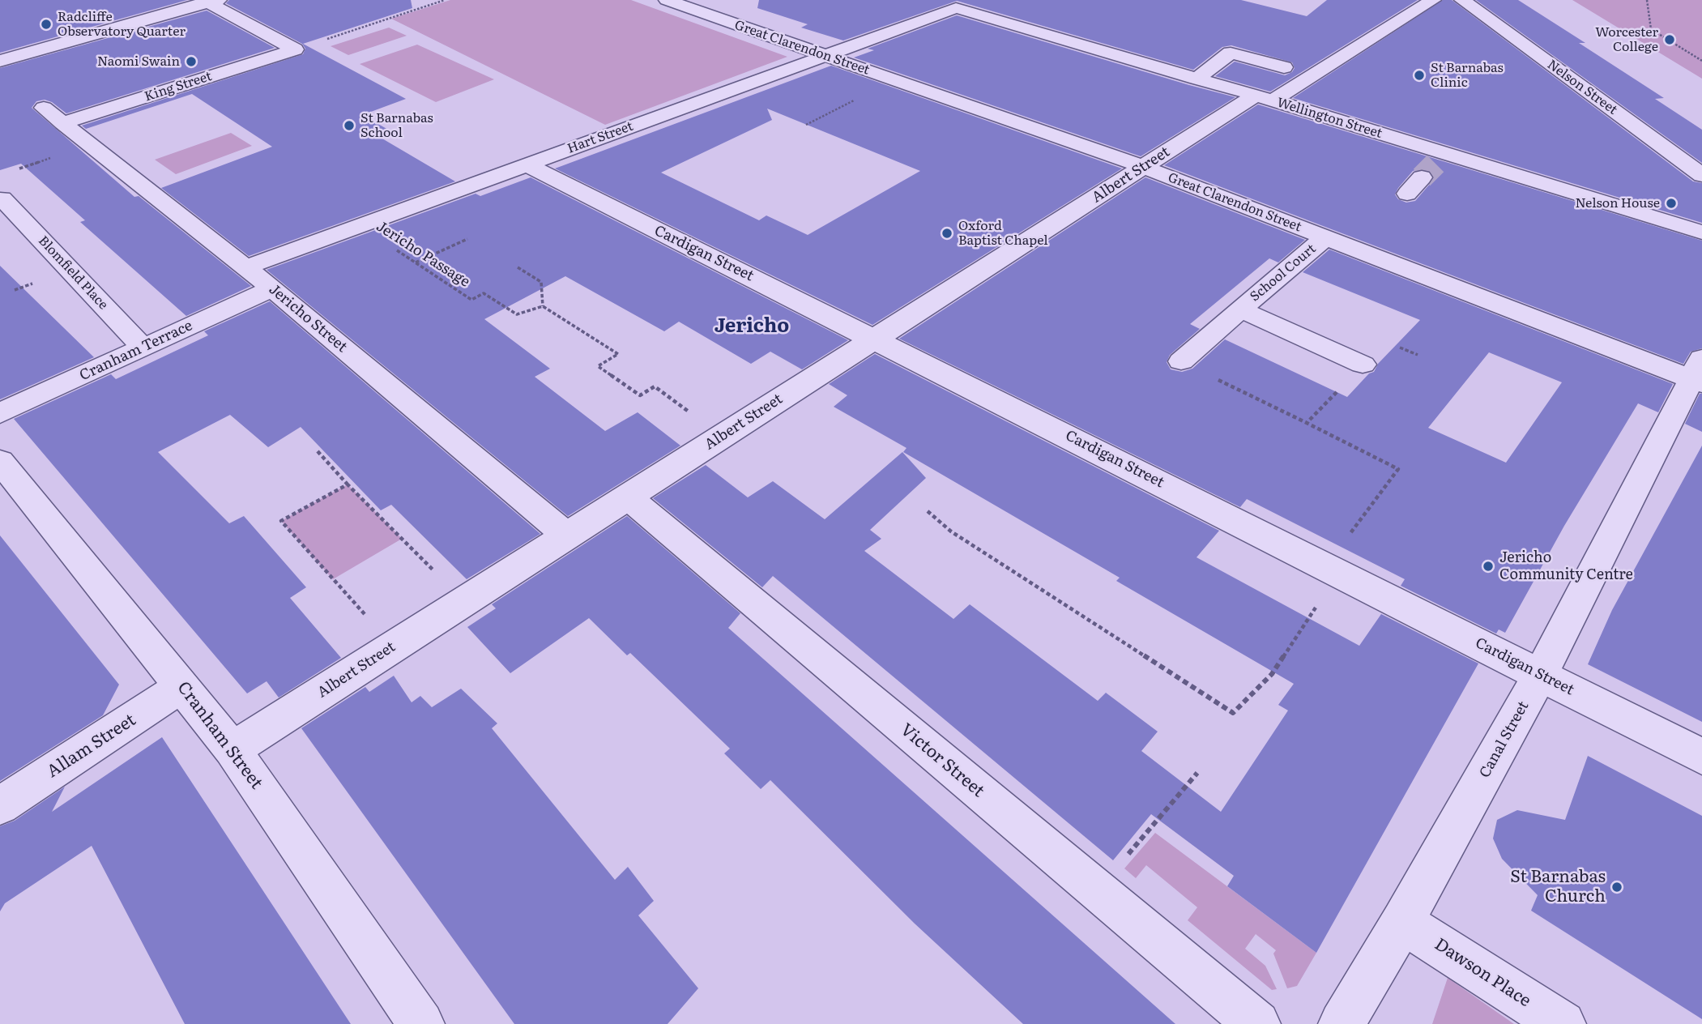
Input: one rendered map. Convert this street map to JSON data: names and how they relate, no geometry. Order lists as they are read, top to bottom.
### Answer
{
  "streets": {
    "street": [
      "Great Clarendon Street",
      "King Street",
      "Nelson Street",
      "Wellington Street",
      "Hart Street",
      "Albert Street",
      "Cardigan Street",
      "Blomfield Place",
      "School Court",
      "Jericho Street",
      "Cranham Terrace",
      "Cranham Street",
      "Canal Street",
      "Allam Street",
      "Victor Street",
      "Dawson Place"
    ],
    "path": ["Jericho Passage"]
  },
  "crossings": [
    ["Great Clarendon Street", "Hart Street"],
    ["Great Clarendon Street", "Albert Street"],
    ["Great Clarendon Street", "School Court"],
    ["Great Clarendon Street", "Canal Street"],
    ["King Street", "Jericho Street"],
    ["Wellington Street", "Hart Street"],
    ["Wellington Street", "Albert Street"],
    ["Hart Street", "Cardigan Street"],
    ["Hart Street", "Jericho Passage"],
    ["Hart Street", "Jericho Street"],
    ["Albert Street", "Cardigan Street"],
    ["Albert Street", "Jericho Street"],
    ["Albert Street", "Cranham Street"],
    ["Albert Street", "Victor Street"],
    ["Cardigan Street", "Canal Street"],
    ["Blomfield Place", "Cranham Terrace"],
    ["Jericho Street", "Cranham Terrace"],
    ["Cranham Street", "Allam Street"],
    ["Canal Street", "Dawson Place"]
  ],
  "districts": ["Jericho"],
  "places": [
    "Radcliffe Observatory Quarter",
    "Worcester College",
    "Naomi Swain",
    "St Barnabas Clinic",
    "St Barnabas School",
    "Nelson House",
    "Oxford Baptist Chapel",
    "Jericho Community Centre",
    "St Barnabas Church"
  ]
}
